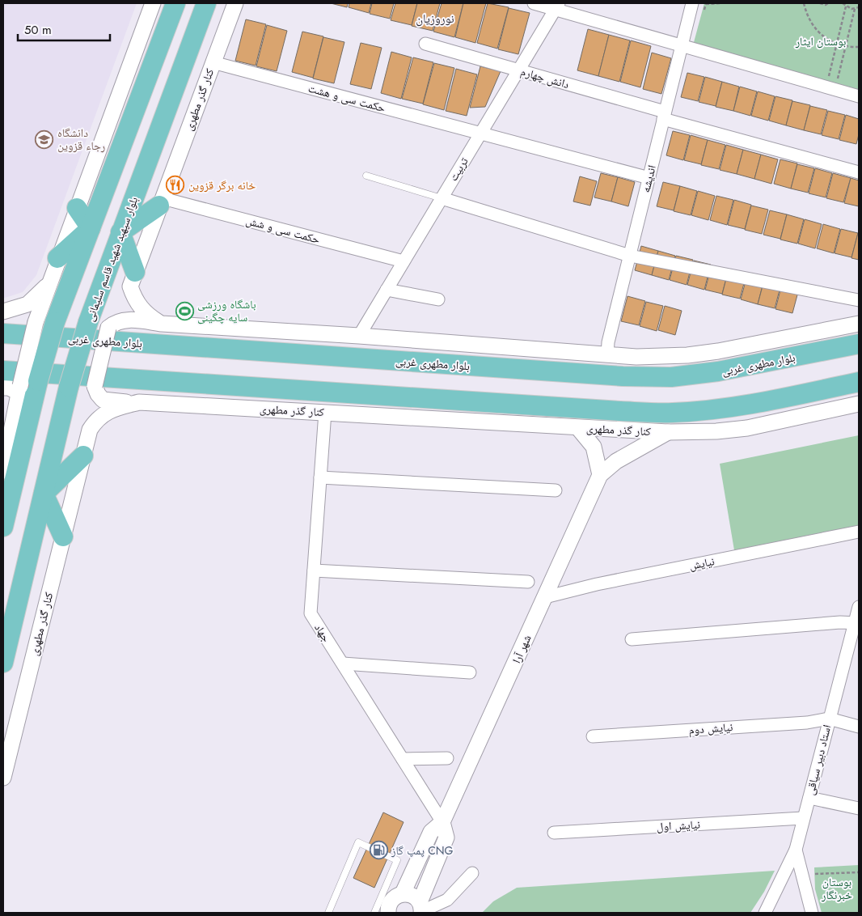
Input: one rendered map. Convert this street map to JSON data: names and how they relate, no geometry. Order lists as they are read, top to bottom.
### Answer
{
  "streets": {
    "main road": ["بلوار سپهبد شهید قاسم سلیمانی", "بلوار مطهری غربی"],
    "street": [
      "دانش چهارم",
      "حکمت سی و هشت",
      "کنار گذر مطهری",
      "تربیت",
      "اندیشه",
      "حکمت سی و شش",
      "نيايش",
      "جهاد",
      "شهر آرا",
      "نیایش دوم",
      "استاد دبیر سیاقی",
      "نیایش اول"
    ]
  },
  "crossings": [
    ["دانش چهارم", "تربیت"],
    ["دانش چهارم", "اندیشه"],
    ["حکمت سی و هشت", "کنار گذر مطهری"],
    ["حکمت سی و هشت", "تربیت"],
    ["حکمت سی و هشت", "اندیشه"],
    ["کنار گذر مطهری", "تربیت"],
    ["کنار گذر مطهری", "اندیشه"],
    ["کنار گذر مطهری", "حکمت سی و شش"],
    ["کنار گذر مطهری", "جهاد"],
    ["تربیت", "حکمت سی و شش"],
    ["نيايش", "شهر آرا"],
    ["جهاد", "شهر آرا"],
    ["نیایش دوم", "استاد دبیر سیاقی"],
    ["استاد دبیر سیاقی", "نیایش اول"]
  ],
  "districts": ["نوروزیان"],
  "parks": ["بوستان ایثار", "بوستان خبرنگار"],
  "places": {
    "school or university": ["دانشگاه رجاء قزوین"],
    "restaurant": ["خانه برگر قزوین"],
    "sports": ["باشگاه ورزشى سايه چگينى"],
    "fuel station": ["پمپ گاز CNG"]
  },
  "scale_bar": "50 m"
}
